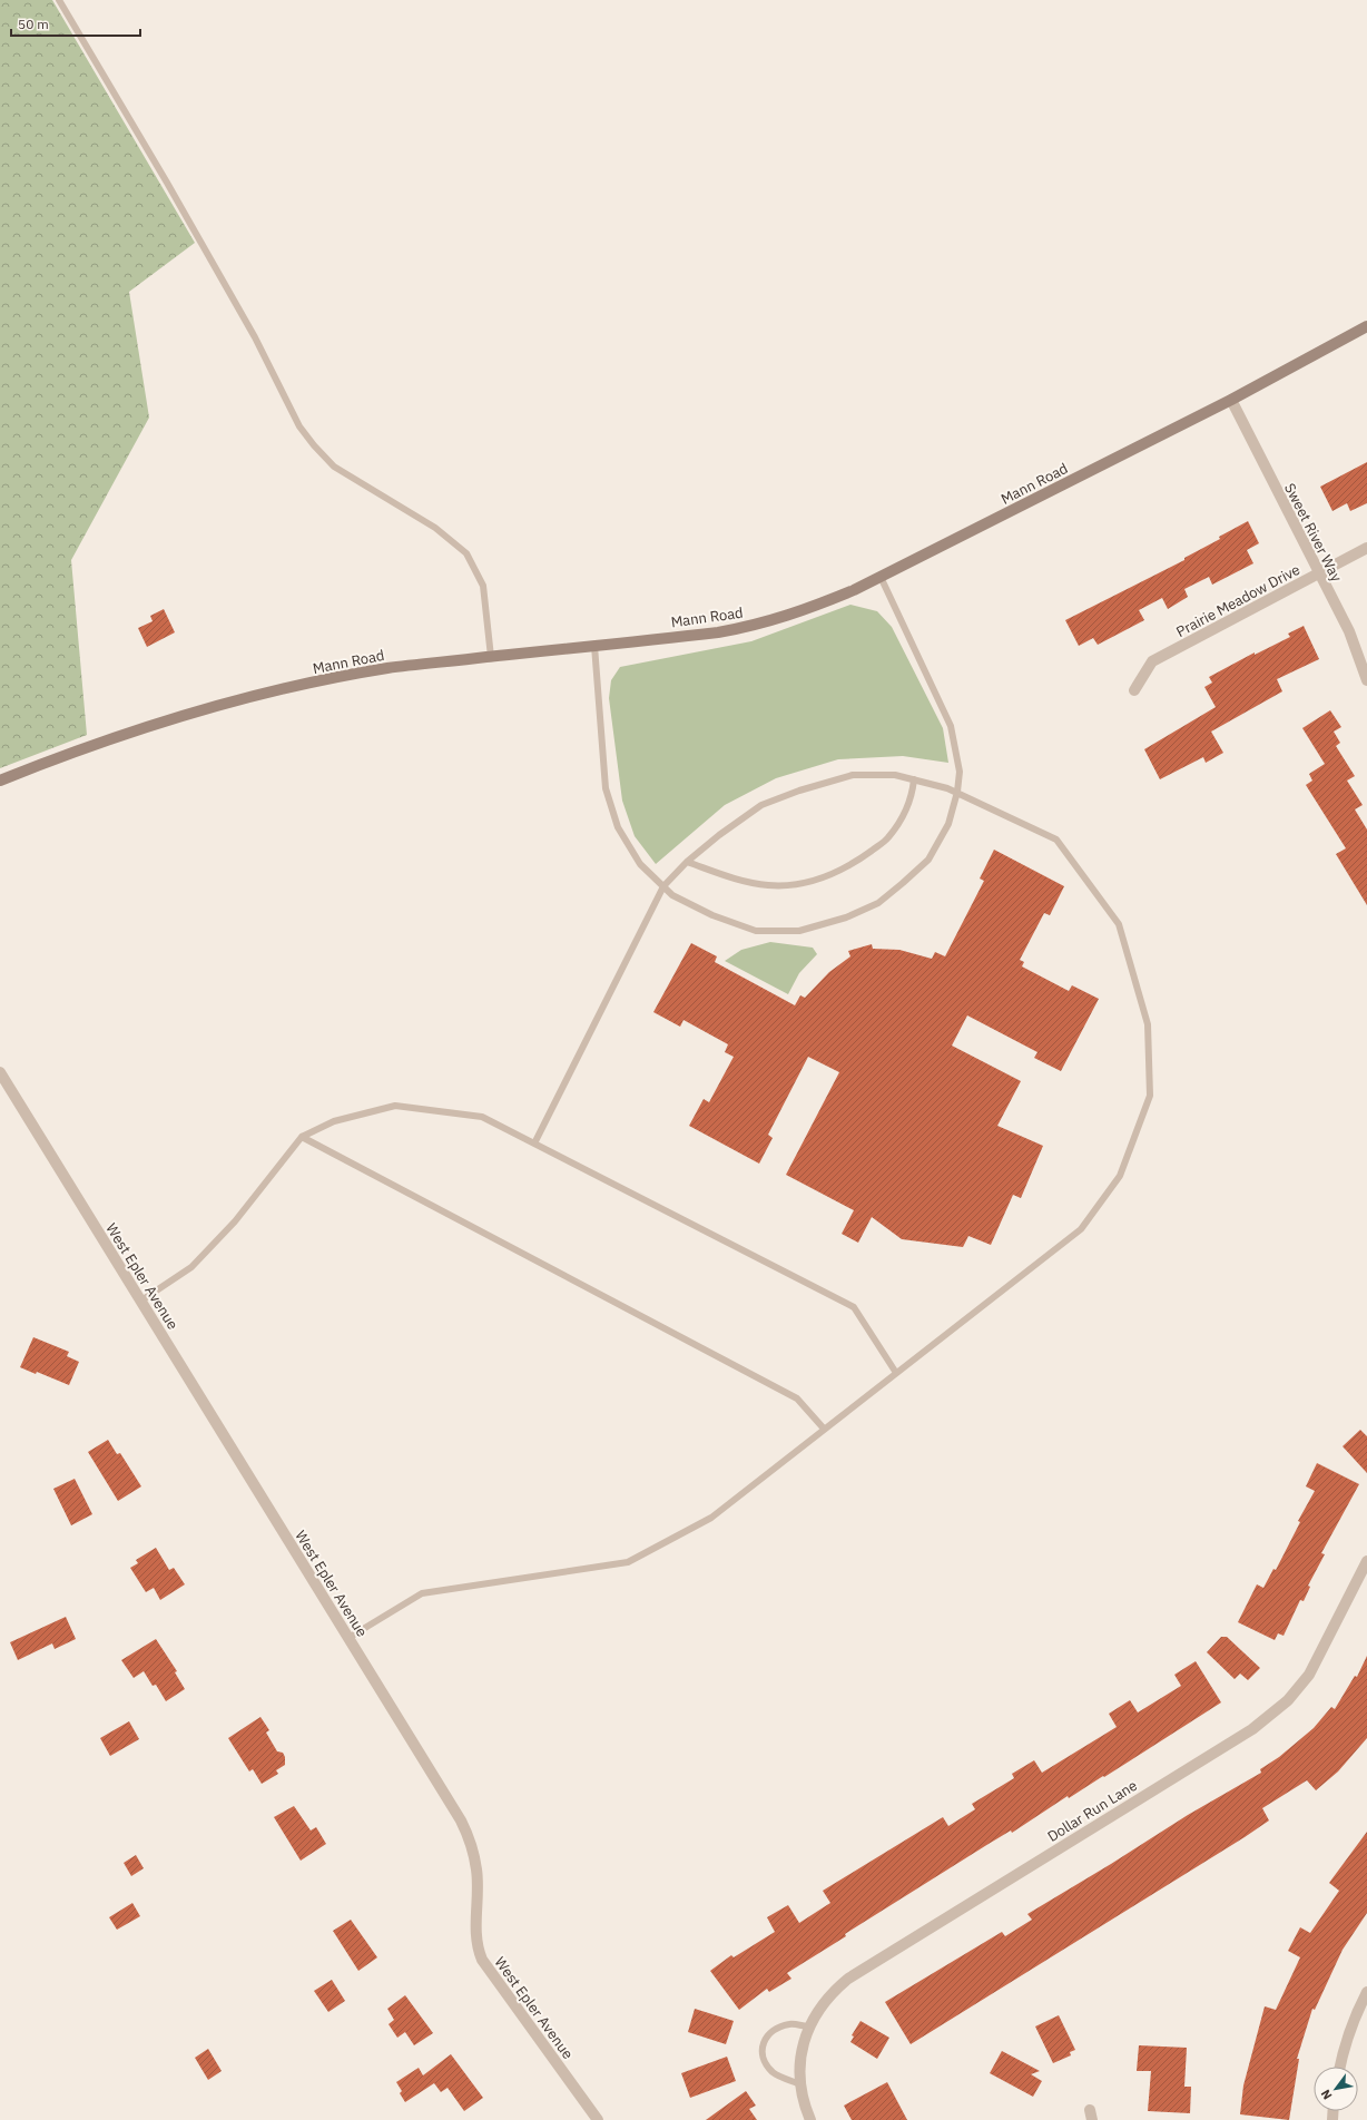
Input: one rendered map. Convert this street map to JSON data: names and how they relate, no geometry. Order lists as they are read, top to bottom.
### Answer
{
  "streets": {
    "main road": ["Mann Road"],
    "street": [
      "Sweet River Way",
      "Prairie Meadow Drive",
      "West Epler Avenue",
      "Dollar Run Lane"
    ]
  },
  "crossings": [
    ["Mann Road", "Sweet River Way"],
    ["Sweet River Way", "Prairie Meadow Drive"]
  ],
  "scale_bar": "50 m",
  "north": "bottom left"
}
